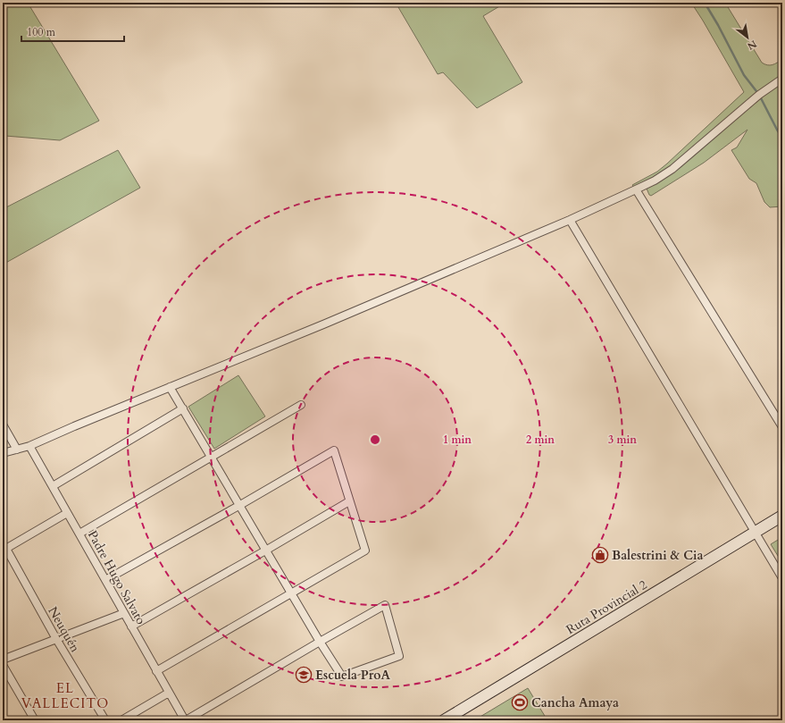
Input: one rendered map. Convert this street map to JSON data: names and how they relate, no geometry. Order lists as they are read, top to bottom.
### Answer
{
  "streets": {
    "main road": ["Ruta Provincial 2"],
    "street": ["Padre Hugo Salvato", "Neuquén"]
  },
  "districts": ["EL VALLECITO"],
  "places": {
    "shop": ["Balestrini & Cia"],
    "school or university": ["Escuela ProA"],
    "sports": ["Cancha Amaya"]
  },
  "scale_bar": "100 m",
  "north": "bottom right",
  "rings": ["1 min", "2 min", "3 min"]
}
